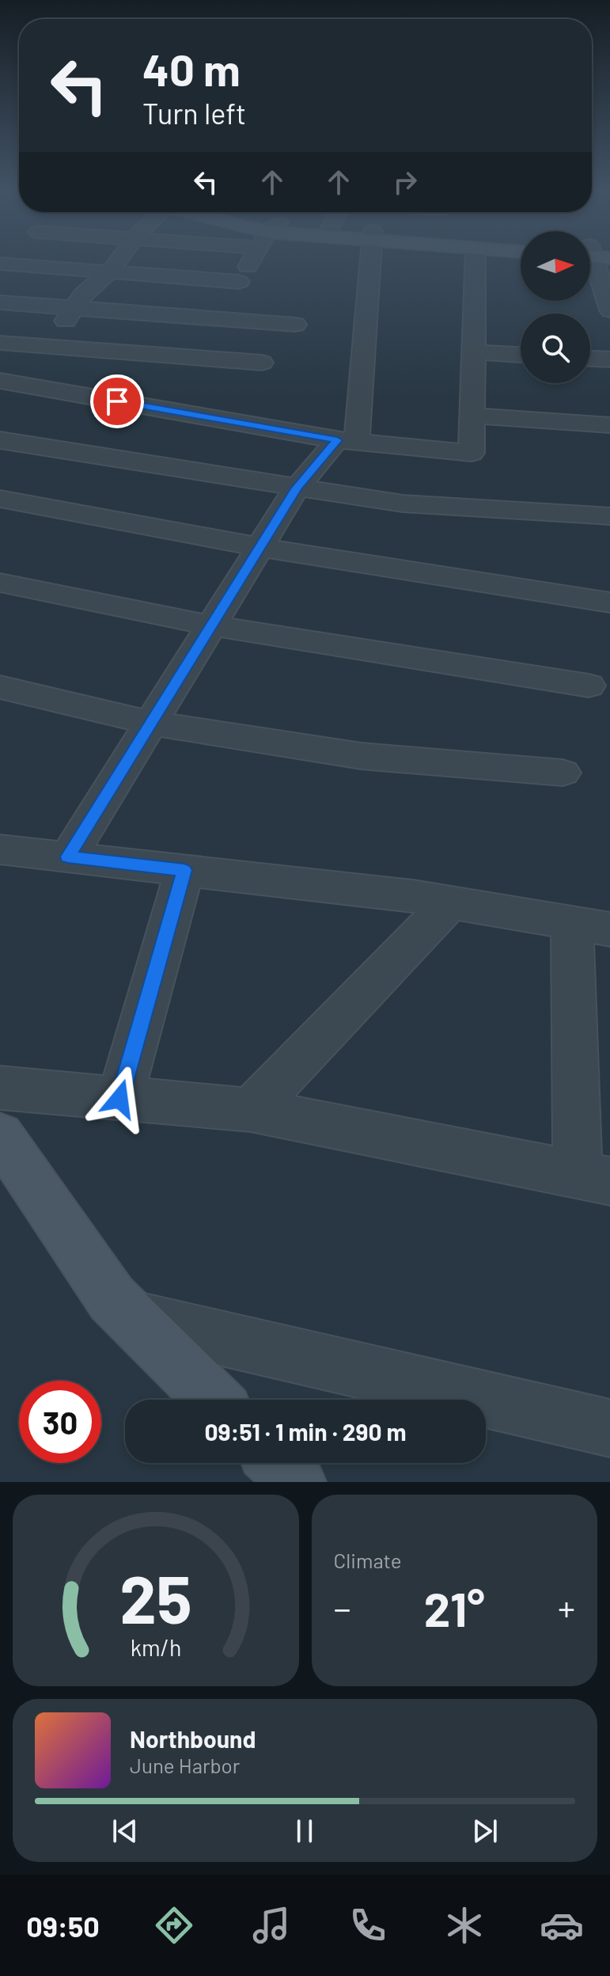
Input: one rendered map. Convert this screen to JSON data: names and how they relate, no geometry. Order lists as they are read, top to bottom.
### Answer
{
  "north": "right",
  "page": {
    "turn": ["40 m", "Turn left"],
    "limit": "30",
    "trip": "09:51 · 1 min · 290 m",
    "tile": "Climate",
    "heat": ["−", "21°", "+"],
    "song": ["Northbound", "June Harbor"],
    "tabs": "09:50",
    "gauge": ["25", "km/h"]
  }
}
